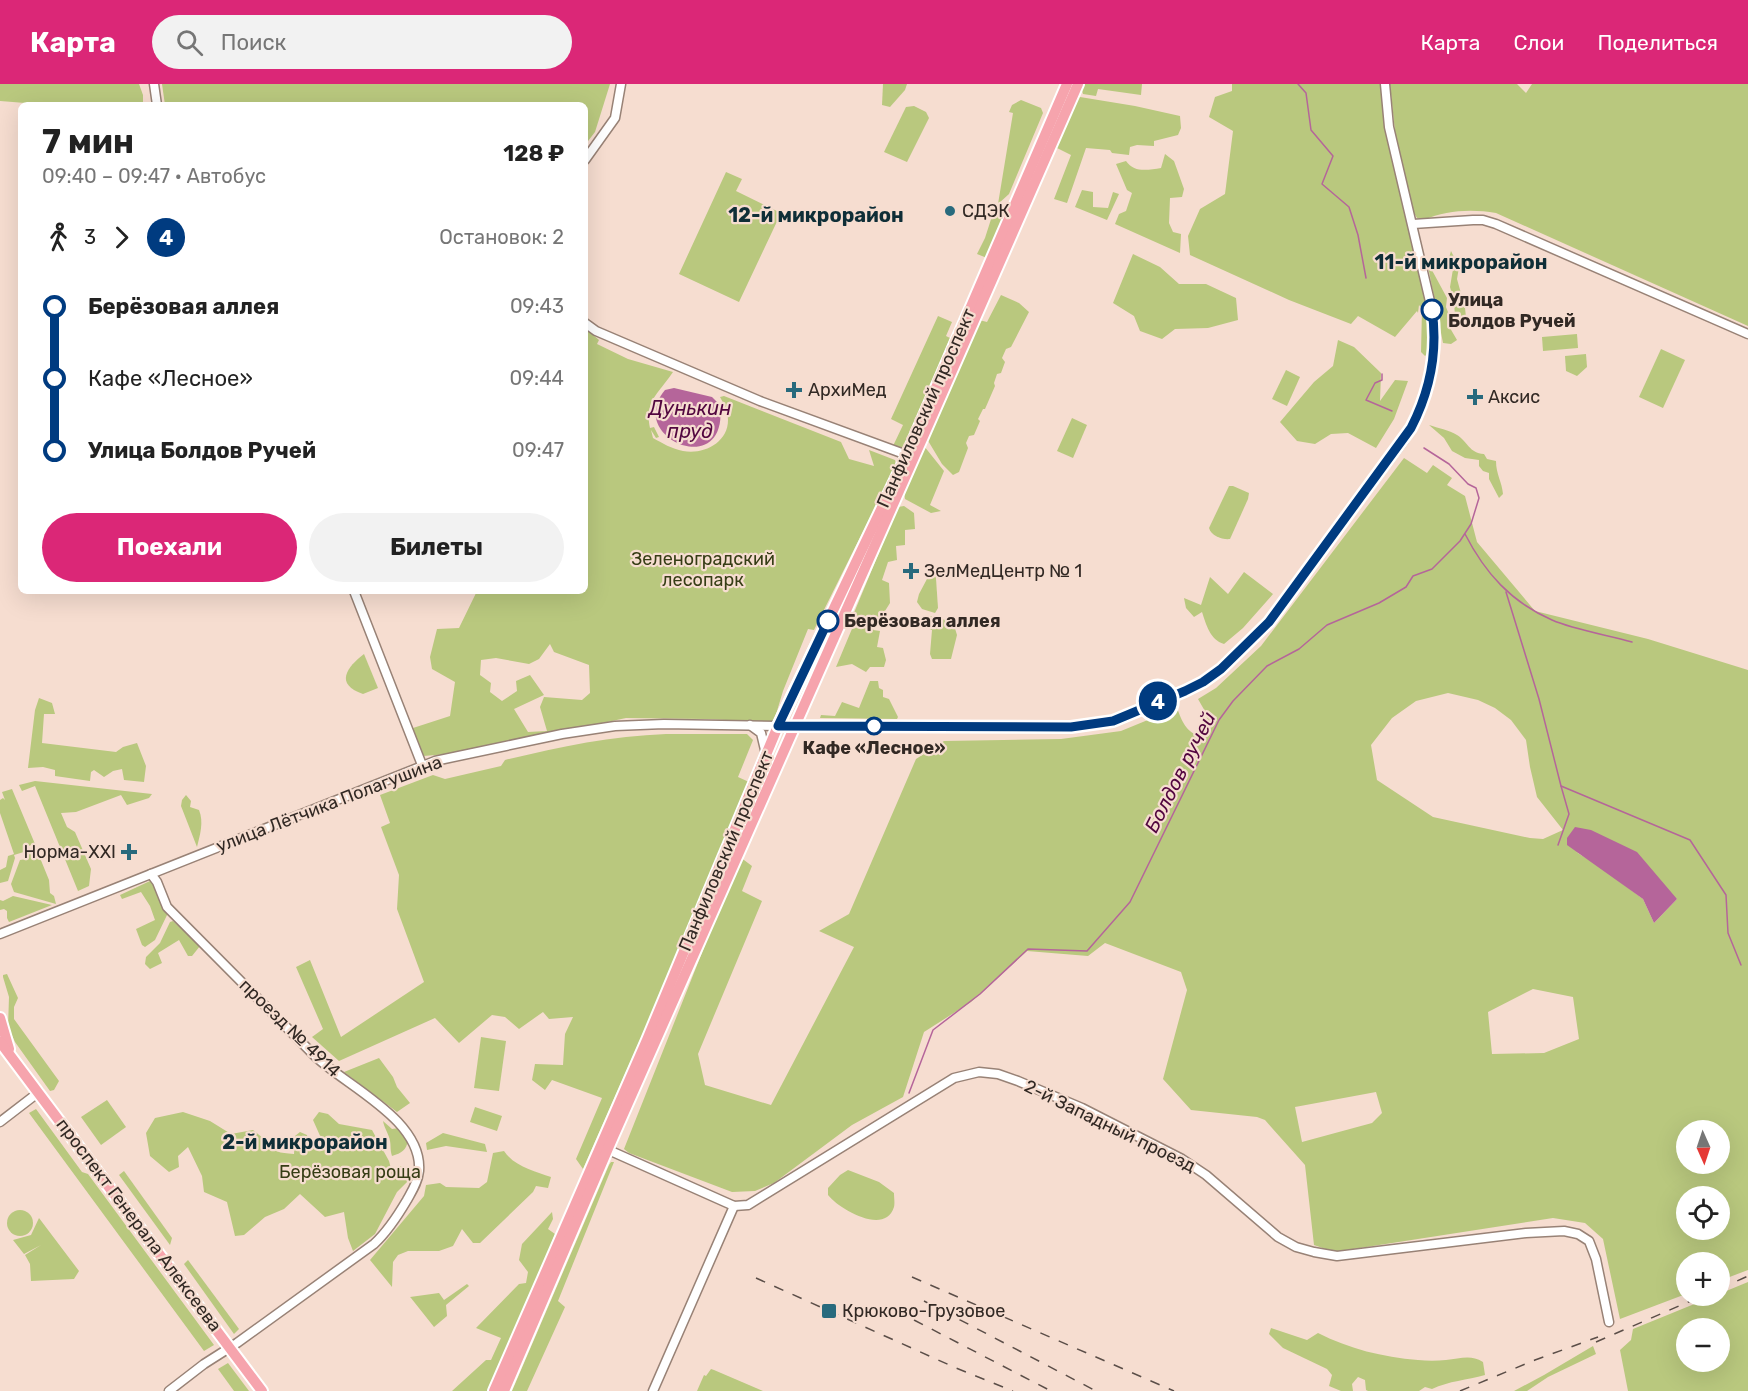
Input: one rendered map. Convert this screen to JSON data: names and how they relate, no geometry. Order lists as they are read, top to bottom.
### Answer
{
  "streets": {
    "main road": ["Панфиловский проспект", "проспект Генерала Алексеева"],
    "street": ["улица Лётчика Полагушина", "проезд № 4914", "2-й Западный проезд"]
  },
  "crossings": [
    ["Панфиловский проспект", "улица Лётчика Полагушина"],
    ["улица Лётчика Полагушина", "проезд № 4914"],
    ["проезд № 4914", "проспект Генерала Алексеева"]
  ],
  "districts": ["12-й микрорайон", "11-й микрорайон", "2-й микрорайон"],
  "water": ["Дунькин пруд", "Болдов ручей"],
  "parks": ["Зеленоградский лесопарк", "Берёзовая роща"],
  "places": {
    "other": [
      "СДЭК",
      "Улица Болдов Ручей",
      "Берёзовая аллея",
      "Кафе «Лесное»"
    ],
    "health": [
      "АрхиМед",
      "Аксис",
      "ЗелМедЦентр № 1",
      "Норма-XXI"
    ],
    "transit": ["Крюково-Грузовое"]
  },
  "lines": ["bus line 4"],
  "north": "bottom",
  "page": {
    "header": "Карта",
    "search": "Поиск",
    "nav": ["Карта", "Слои", "Поделиться"],
    "on_map": "4",
    "heading": ["7 мин", "09:40 – 09:47 · Автобус", "128 ₽"],
    "legs": ["3", "4", "Остановок: 2"],
    "list": [
      {
        "name": "Берёзовая аллея",
        "value": "09:43"
      },
      {
        "name": "Кафе «Лесное»",
        "value": "09:44"
      },
      {
        "name": "Улица Болдов Ручей",
        "value": "09:47"
      }
    ],
    "buttons": ["Поехали", "Билеты"],
    "map_buttons": ["+", "−"]
  }
}
